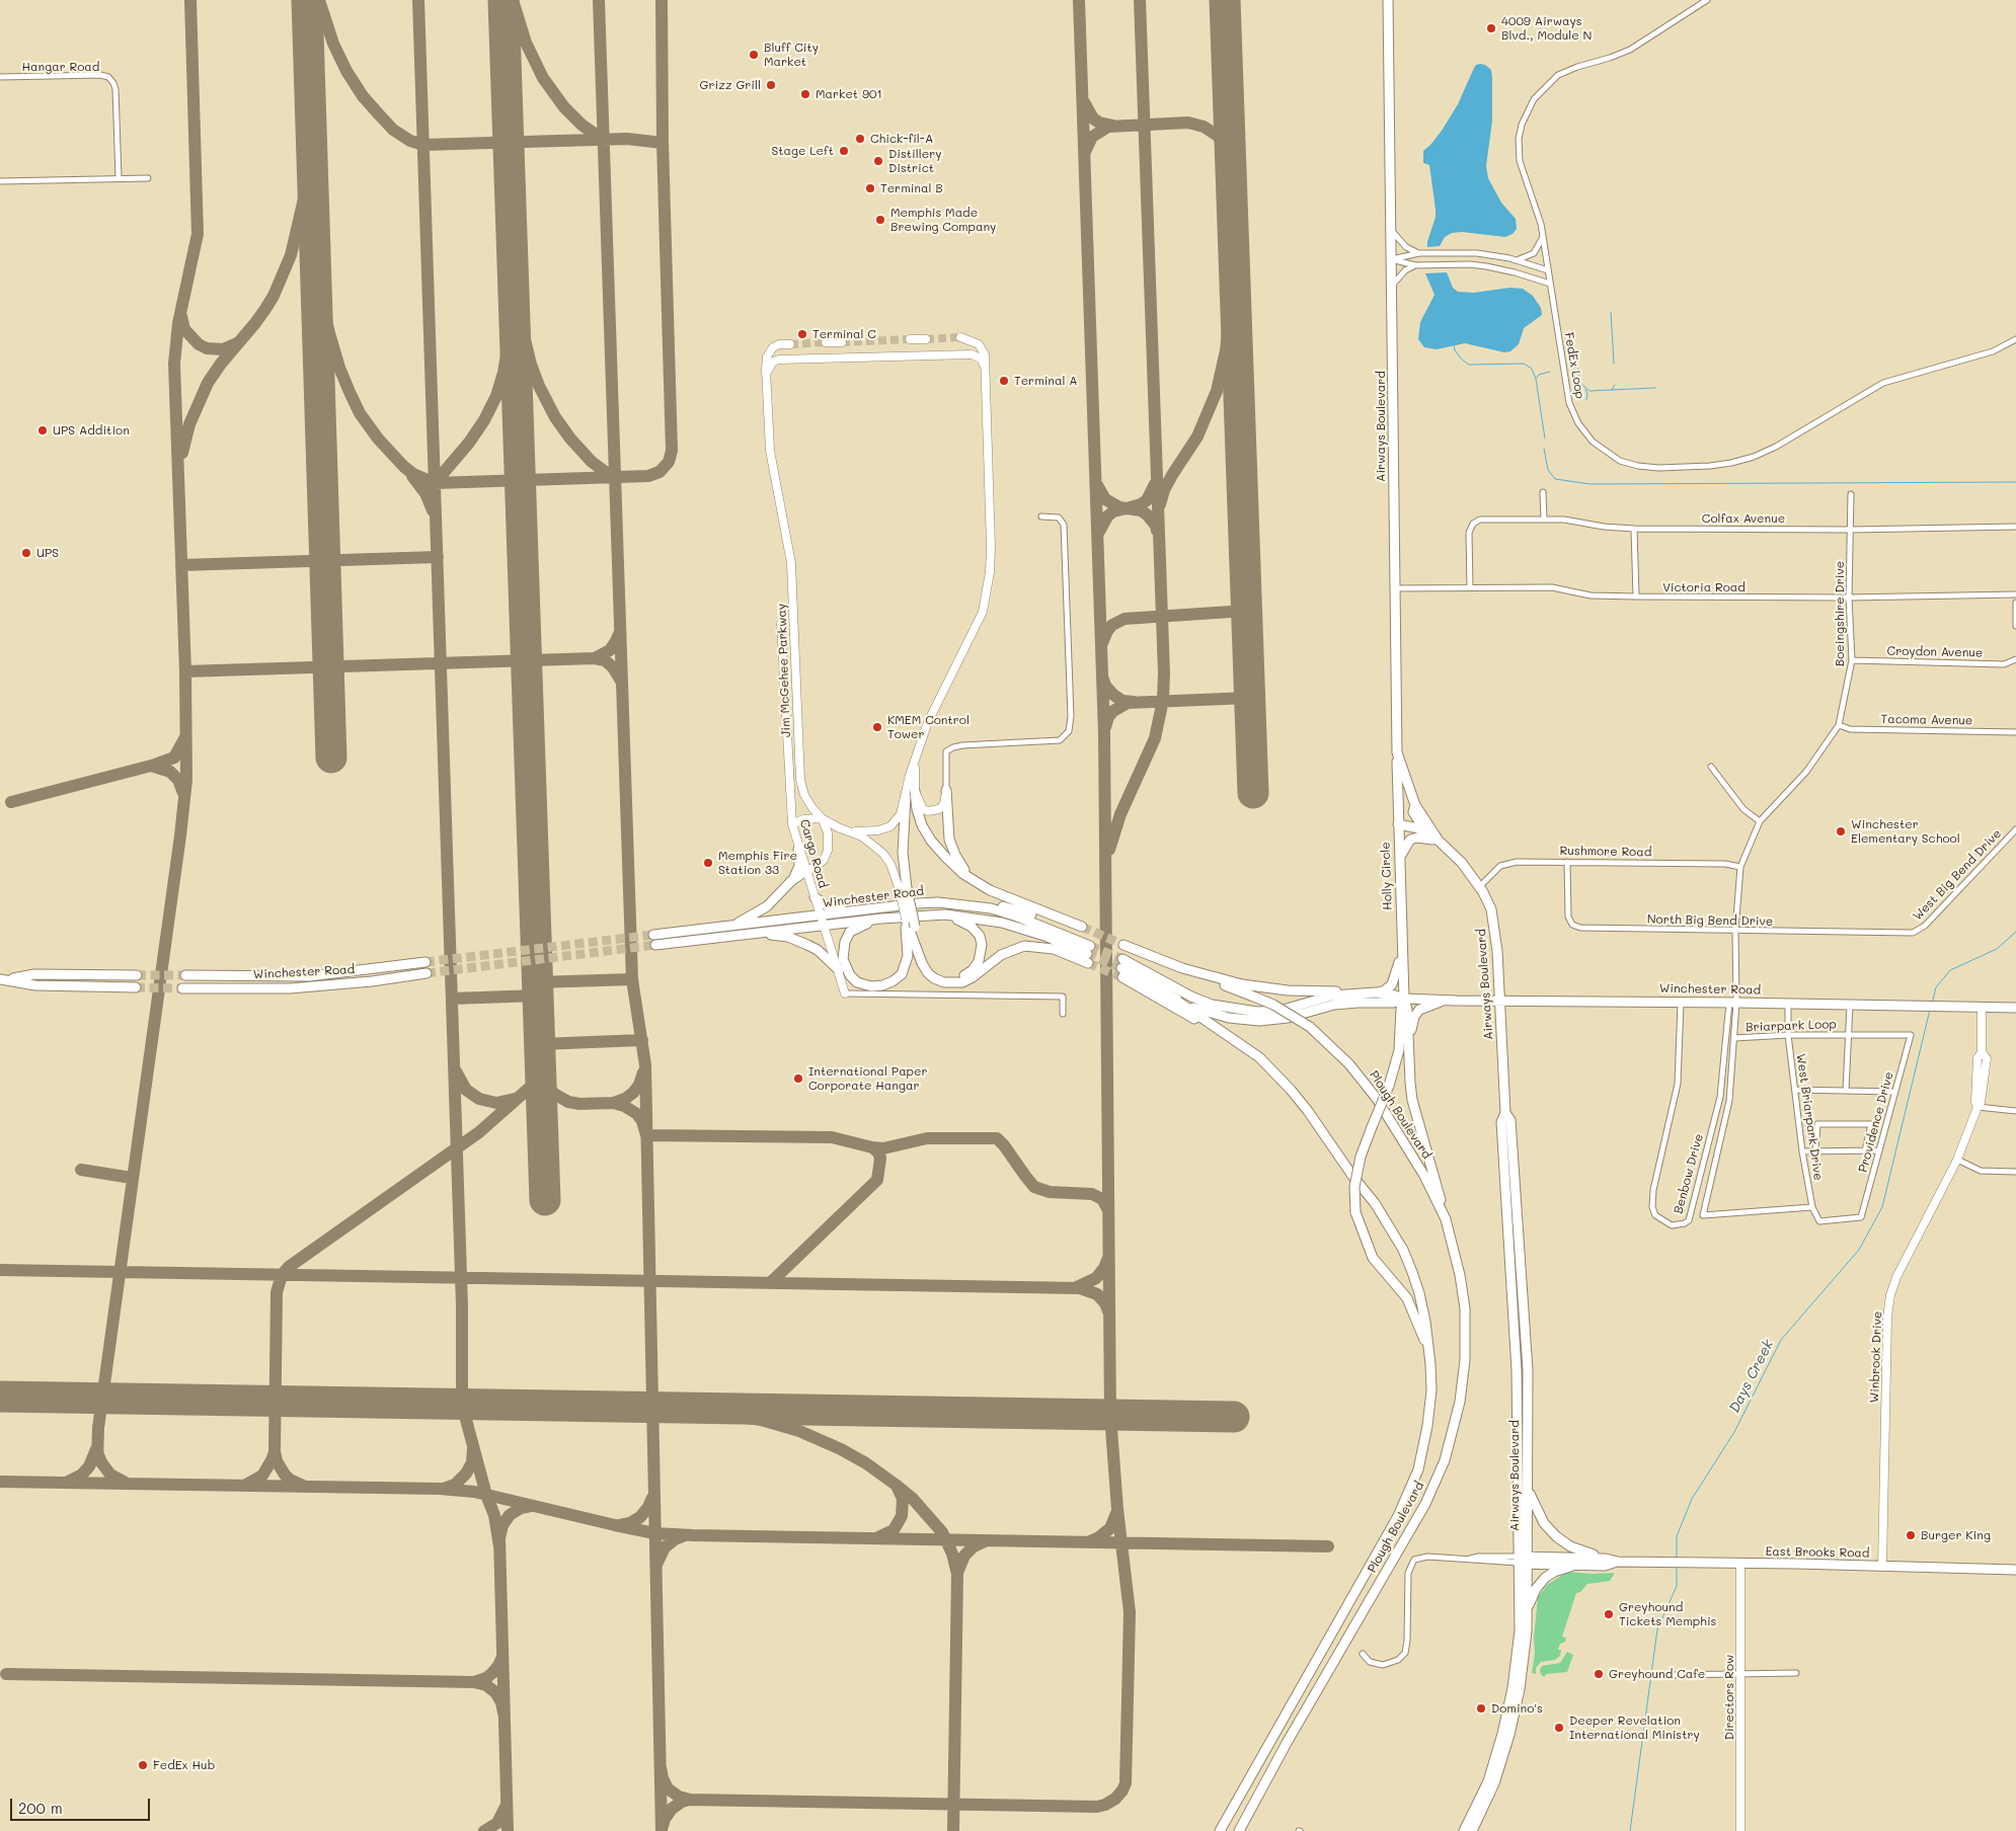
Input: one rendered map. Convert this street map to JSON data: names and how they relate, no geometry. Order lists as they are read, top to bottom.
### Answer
{
  "streets": {
    "main road": [
      "Airways Boulevard",
      "Jim McGehee Parkway",
      "Cargo Road",
      "Holly Circle",
      "Winchester Road",
      "Plough Boulevard",
      "Winbrook Drive",
      "East Brooks Road",
      "Directors Row"
    ],
    "street": [
      "Hangar Road",
      "FedEx Loop",
      "Colfax Avenue",
      "Victoria Road",
      "Boeingshire Drive",
      "Croydon Avenue",
      "Tacoma Avenue",
      "Rushmore Road",
      "West Big Bend Drive",
      "North Big Bend Drive",
      "Briarpark Loop",
      "West Briarpark Drive",
      "Providence Drive",
      "Benbow Drive"
    ]
  },
  "crossings": [
    ["Airways Boulevard", "Victoria Road"],
    ["Airways Boulevard", "Rushmore Road"],
    ["Airways Boulevard", "Holly Circle"],
    ["Airways Boulevard", "Winchester Road"],
    ["Airways Boulevard", "East Brooks Road"],
    ["Colfax Avenue", "Victoria Road"],
    ["Colfax Avenue", "Boeingshire Drive"],
    ["Victoria Road", "Boeingshire Drive"],
    ["Boeingshire Drive", "Croydon Avenue"],
    ["Boeingshire Drive", "Tacoma Avenue"],
    ["Boeingshire Drive", "Rushmore Road"],
    ["Boeingshire Drive", "Winchester Road"],
    ["Boeingshire Drive", "North Big Bend Drive"],
    ["Boeingshire Drive", "Benbow Drive"],
    ["Rushmore Road", "North Big Bend Drive"],
    ["Cargo Road", "Winchester Road"],
    ["West Big Bend Drive", "North Big Bend Drive"],
    ["Holly Circle", "Winchester Road"],
    ["Winchester Road", "Briarpark Loop"],
    ["Winchester Road", "West Briarpark Drive"],
    ["Winchester Road", "Benbow Drive"],
    ["Winchester Road", "Winbrook Drive"],
    ["Briarpark Loop", "West Briarpark Drive"],
    ["Briarpark Loop", "Providence Drive"],
    ["West Briarpark Drive", "Providence Drive"],
    ["Winbrook Drive", "East Brooks Road"],
    ["East Brooks Road", "Directors Row"]
  ],
  "water": ["Days Creek"],
  "places": [
    "4009 Airways Blvd., Module N",
    "Bluff City Market",
    "Grizz Grill",
    "Market 901",
    "Chick-fil-A",
    "Stage Left",
    "Distillery District",
    "Terminal B",
    "Memphis Made Brewing Company",
    "Terminal C",
    "Terminal A",
    "UPS Addition",
    "UPS",
    "KMEM Control Tower",
    "Winchester Elementary School",
    "Memphis Fire Station 33",
    "International Paper Corporate Hangar",
    "Burger King",
    "Greyhound Tickets Memphis",
    "Greyhound Cafe",
    "Domino's",
    "Deeper Revelation International Ministry",
    "FedEx Hub"
  ],
  "scale_bar": "200 m"
}
